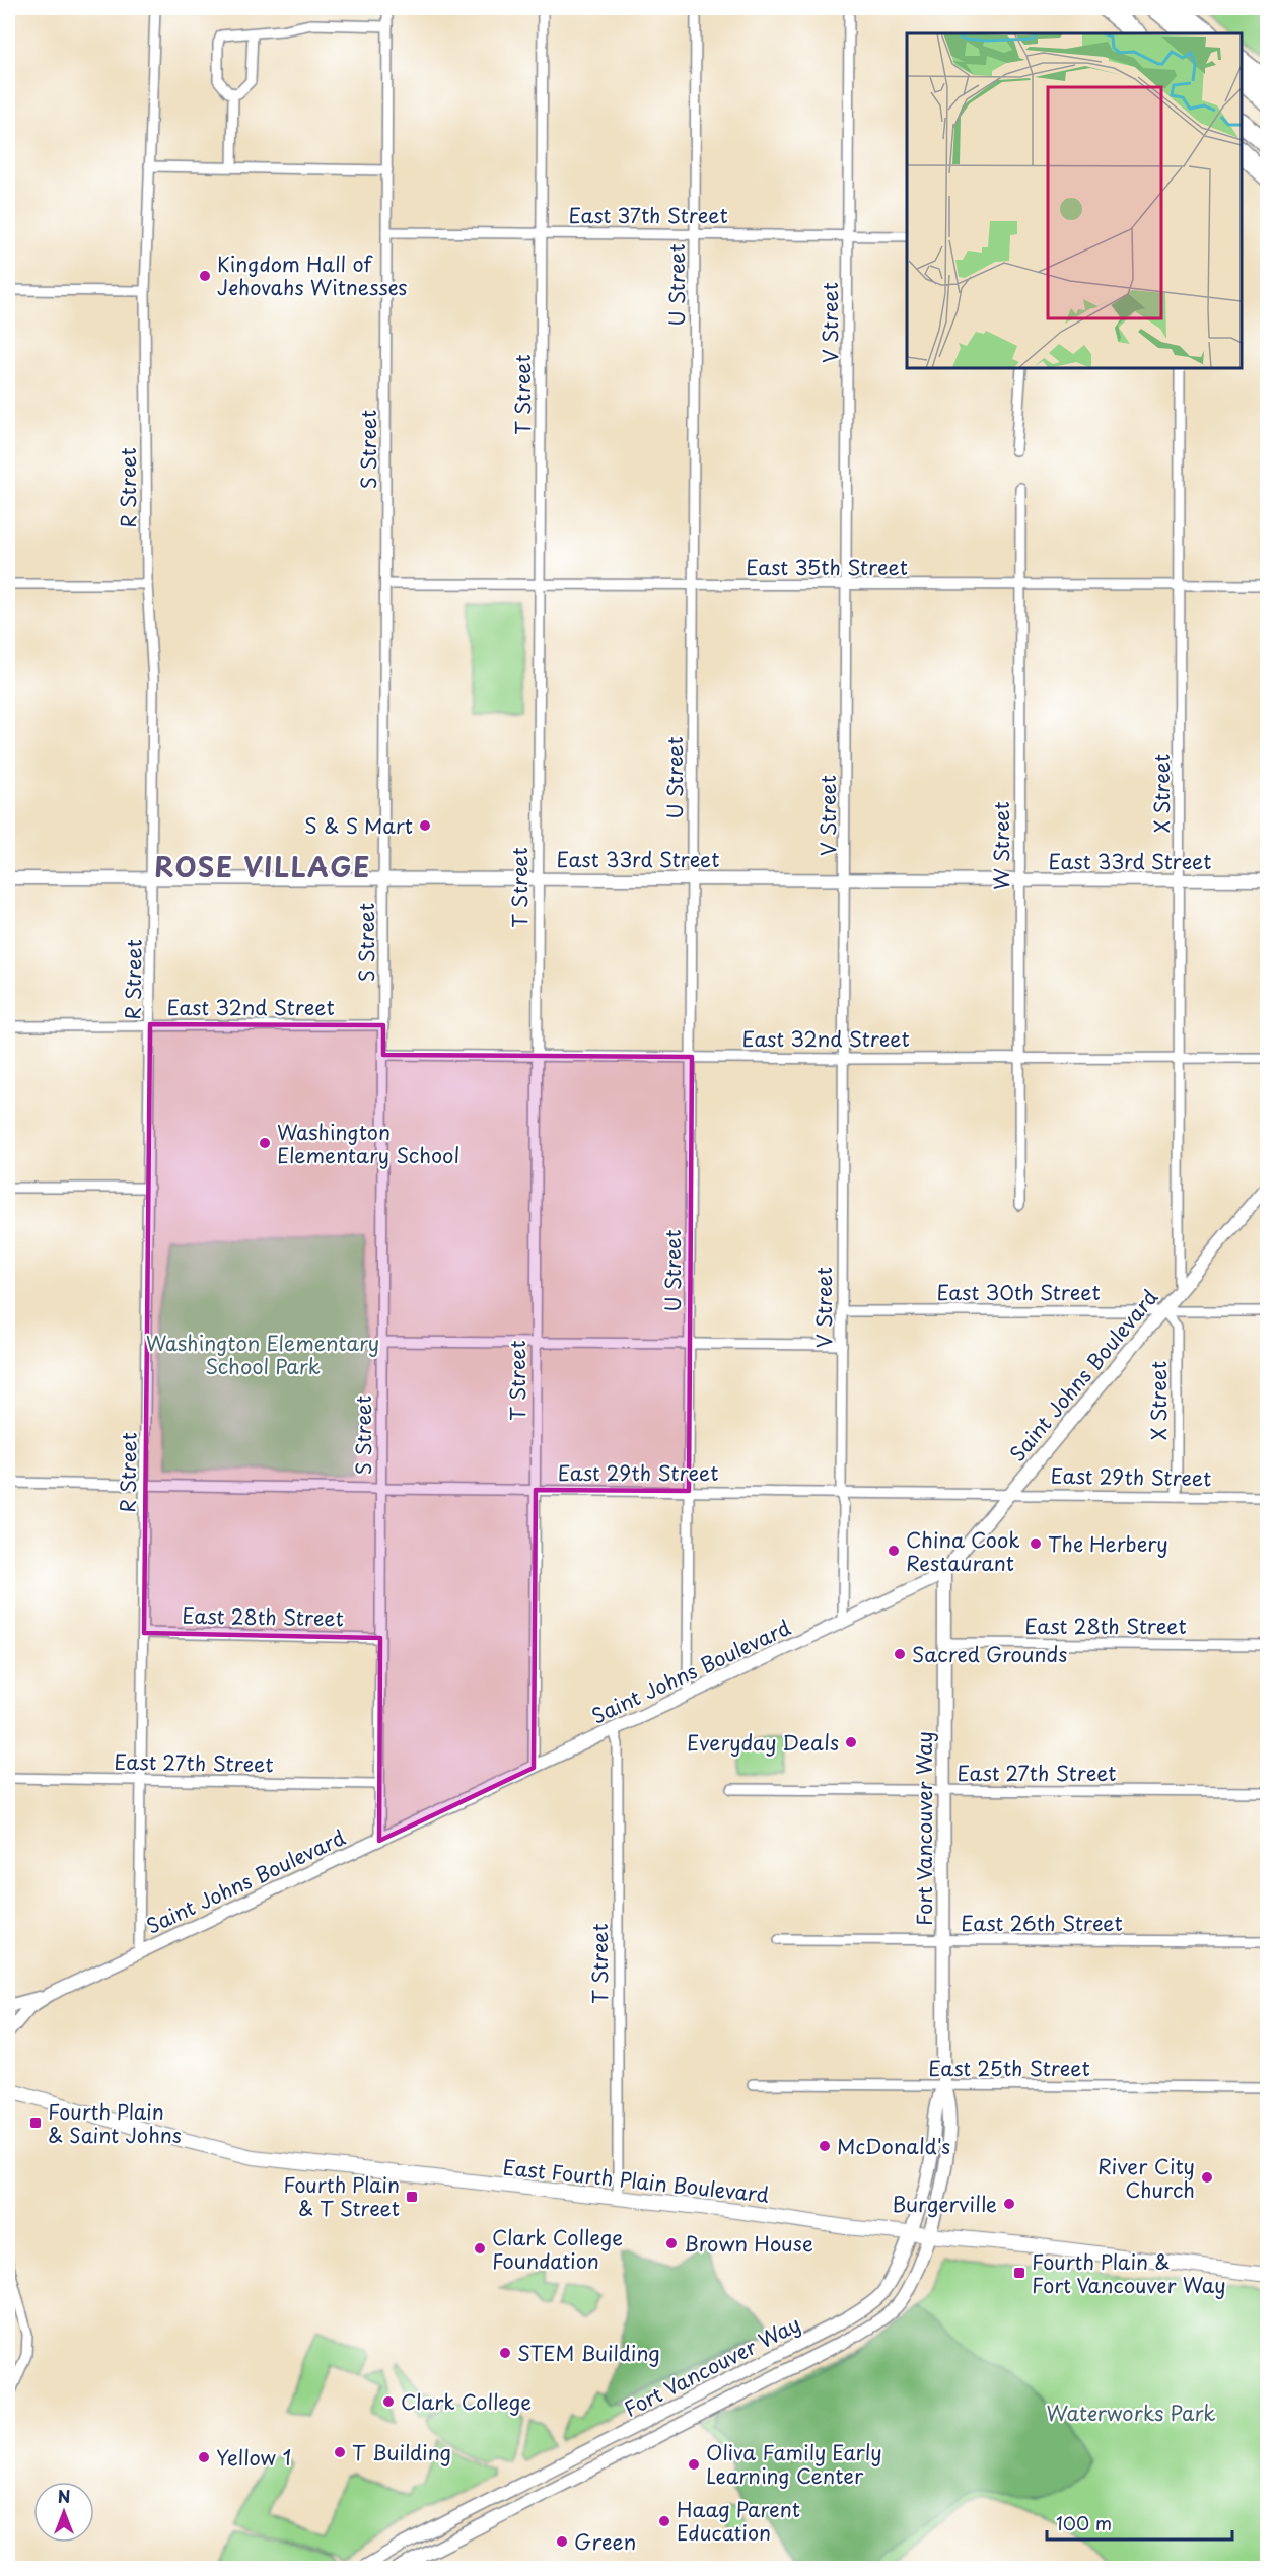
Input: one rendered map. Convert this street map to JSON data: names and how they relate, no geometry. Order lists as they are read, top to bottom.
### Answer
{
  "streets": {
    "main road": ["East Fourth Plain Boulevard"],
    "street": [
      "East 37th Street",
      "U Street",
      "V Street",
      "T Street",
      "S Street",
      "R Street",
      "East 35th Street",
      "X Street",
      "W Street",
      "East 33rd Street",
      "East 32nd Street",
      "East 30th Street",
      "Saint Johns Boulevard",
      "East 29th Street",
      "East 28th Street",
      "East 27th Street",
      "Fort Vancouver Way",
      "East 26th Street",
      "East 25th Street"
    ]
  },
  "crossings": [
    ["East 37th Street", "U Street"],
    ["East 37th Street", "V Street"],
    ["East 37th Street", "T Street"],
    ["East 37th Street", "S Street"],
    ["U Street", "East 35th Street"],
    ["U Street", "East 33rd Street"],
    ["U Street", "East 32nd Street"],
    ["U Street", "Saint Johns Boulevard"],
    ["U Street", "East 29th Street"],
    ["V Street", "East 35th Street"],
    ["V Street", "East 33rd Street"],
    ["V Street", "East 32nd Street"],
    ["V Street", "East 30th Street"],
    ["V Street", "Saint Johns Boulevard"],
    ["V Street", "East 29th Street"],
    ["T Street", "East 35th Street"],
    ["T Street", "East 33rd Street"],
    ["T Street", "East 32nd Street"],
    ["T Street", "Saint Johns Boulevard"],
    ["T Street", "East 29th Street"],
    ["T Street", "East Fourth Plain Boulevard"],
    ["S Street", "East 35th Street"],
    ["S Street", "East 33rd Street"],
    ["S Street", "East 32nd Street"],
    ["S Street", "Saint Johns Boulevard"],
    ["S Street", "East 29th Street"],
    ["S Street", "East 28th Street"],
    ["S Street", "East 27th Street"],
    ["R Street", "East 33rd Street"],
    ["R Street", "East 32nd Street"],
    ["R Street", "Saint Johns Boulevard"],
    ["R Street", "East 29th Street"],
    ["R Street", "East 28th Street"],
    ["R Street", "East 27th Street"],
    ["East 35th Street", "X Street"],
    ["East 35th Street", "W Street"],
    ["X Street", "East 33rd Street"],
    ["X Street", "East 32nd Street"],
    ["X Street", "East 30th Street"],
    ["X Street", "Saint Johns Boulevard"],
    ["X Street", "East 29th Street"],
    ["W Street", "East 33rd Street"],
    ["W Street", "East 32nd Street"],
    ["East 30th Street", "Saint Johns Boulevard"],
    ["Saint Johns Boulevard", "East 29th Street"],
    ["Saint Johns Boulevard", "Fort Vancouver Way"],
    ["East 28th Street", "Fort Vancouver Way"],
    ["East 27th Street", "Fort Vancouver Way"],
    ["Fort Vancouver Way", "East 26th Street"],
    ["Fort Vancouver Way", "East 25th Street"],
    ["Fort Vancouver Way", "East Fourth Plain Boulevard"]
  ],
  "districts": ["ROSE VILLAGE"],
  "parks": ["Washington Elementary School Park", "Waterworks Park"],
  "places": {
    "other": [
      "Kingdom Hall of Jehovahs Witnesses",
      "S & S Mart",
      "Washington Elementary School",
      "The Herbery",
      "China Cook Restaurant",
      "Sacred Grounds",
      "Everyday Deals",
      "McDonald's",
      "River City Church",
      "Burgerville",
      "Brown House",
      "Clark College Foundation",
      "STEM Building",
      "Clark College",
      "T Building",
      "Yellow 1",
      "Oliva Family Early Learning Center",
      "Haag Parent Education",
      "Green"
    ],
    "transit": ["Fourth Plain & Saint Johns", "Fourth Plain & T Street", "Fourth Plain & Fort Vancouver Way"]
  },
  "scale_bar": "100 m",
  "north": "top"
}
